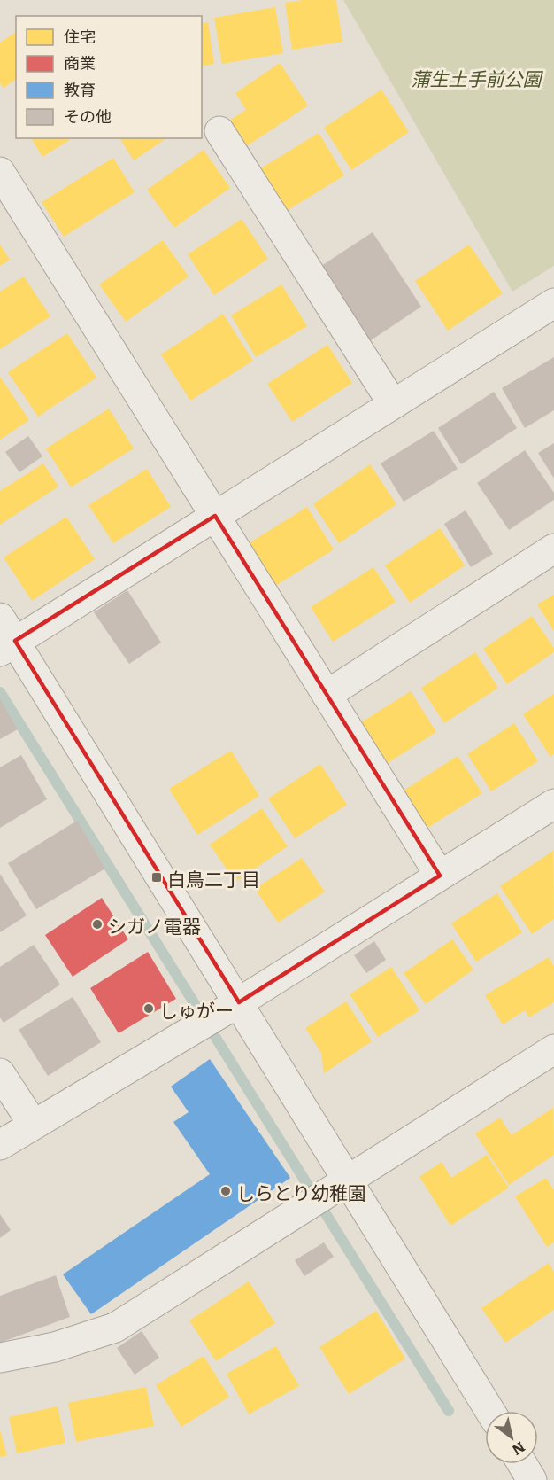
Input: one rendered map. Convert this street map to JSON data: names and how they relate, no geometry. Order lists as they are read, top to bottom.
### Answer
{
  "parks": ["蒲生土手前公園"],
  "places": {
    "transit": ["白鳥二丁目"],
    "other": ["シガノ電器", "しゅがー", "しらとり幼稚園"]
  },
  "legend": [
    "住宅",
    "商業",
    "教育",
    "その他"
  ],
  "north": "bottom right"
}
